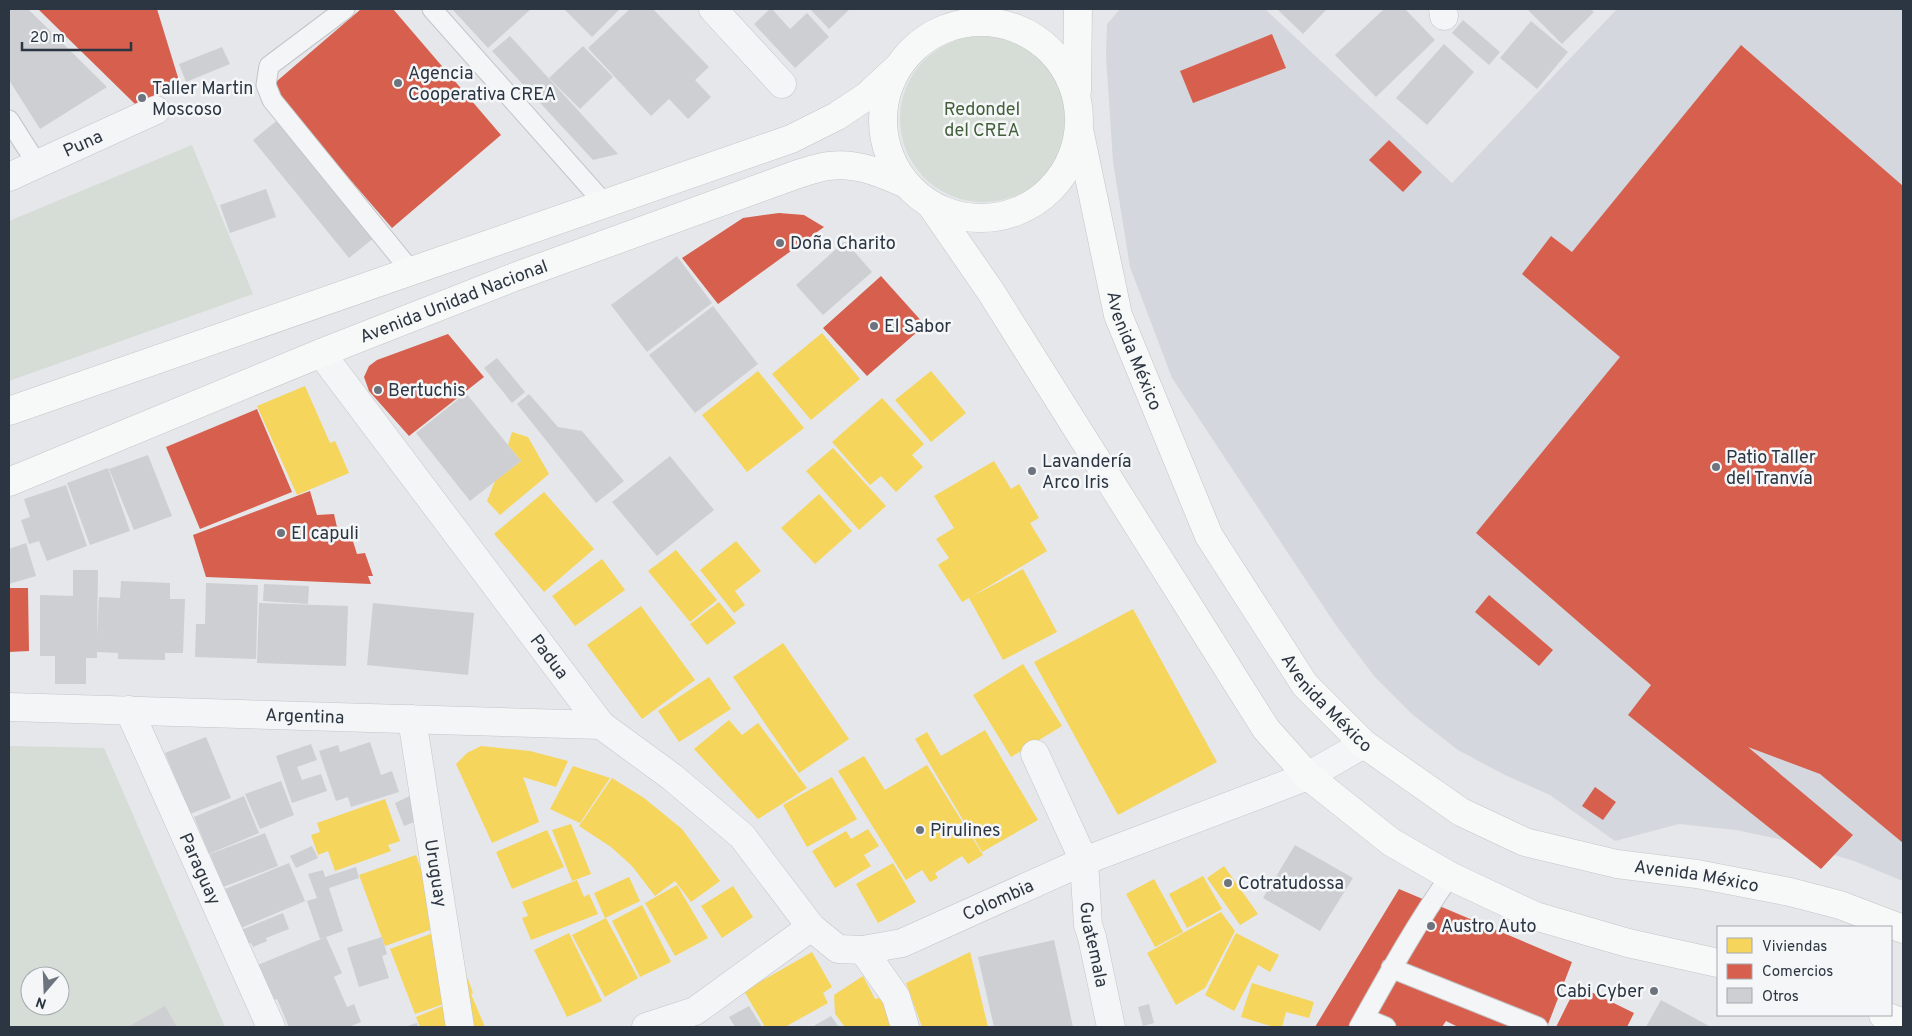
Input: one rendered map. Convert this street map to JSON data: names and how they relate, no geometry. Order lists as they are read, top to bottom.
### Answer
{
  "streets": {
    "main road": ["Avenida Unidad Nacional", "Avenida México"],
    "street": [
      "Puna",
      "Padua",
      "Argentina",
      "Paraguay",
      "Uruguay",
      "Colombia",
      "Guatemala"
    ]
  },
  "crossings": [
    ["Avenida Unidad Nacional", "Padua"],
    ["Avenida México", "Colombia"],
    ["Padua", "Argentina"],
    ["Padua", "Colombia"],
    ["Argentina", "Paraguay"],
    ["Argentina", "Uruguay"],
    ["Colombia", "Guatemala"]
  ],
  "parks": ["Redondel del CREA"],
  "places": [
    "Agencia Cooperativa CREA",
    "Taller Martin Moscoso",
    "Doña Charito",
    "El Sabor",
    "Bertuchis",
    "Patio Taller del Tranvía",
    "Lavandería Arco Iris",
    "El capuli",
    "Pirulines",
    "Cotratudossa",
    "Austro Auto",
    "Cabi Cyber"
  ],
  "legend": ["Viviendas", "Comercios", "Otros"],
  "scale_bar": "20 m",
  "north": "bottom"
}
